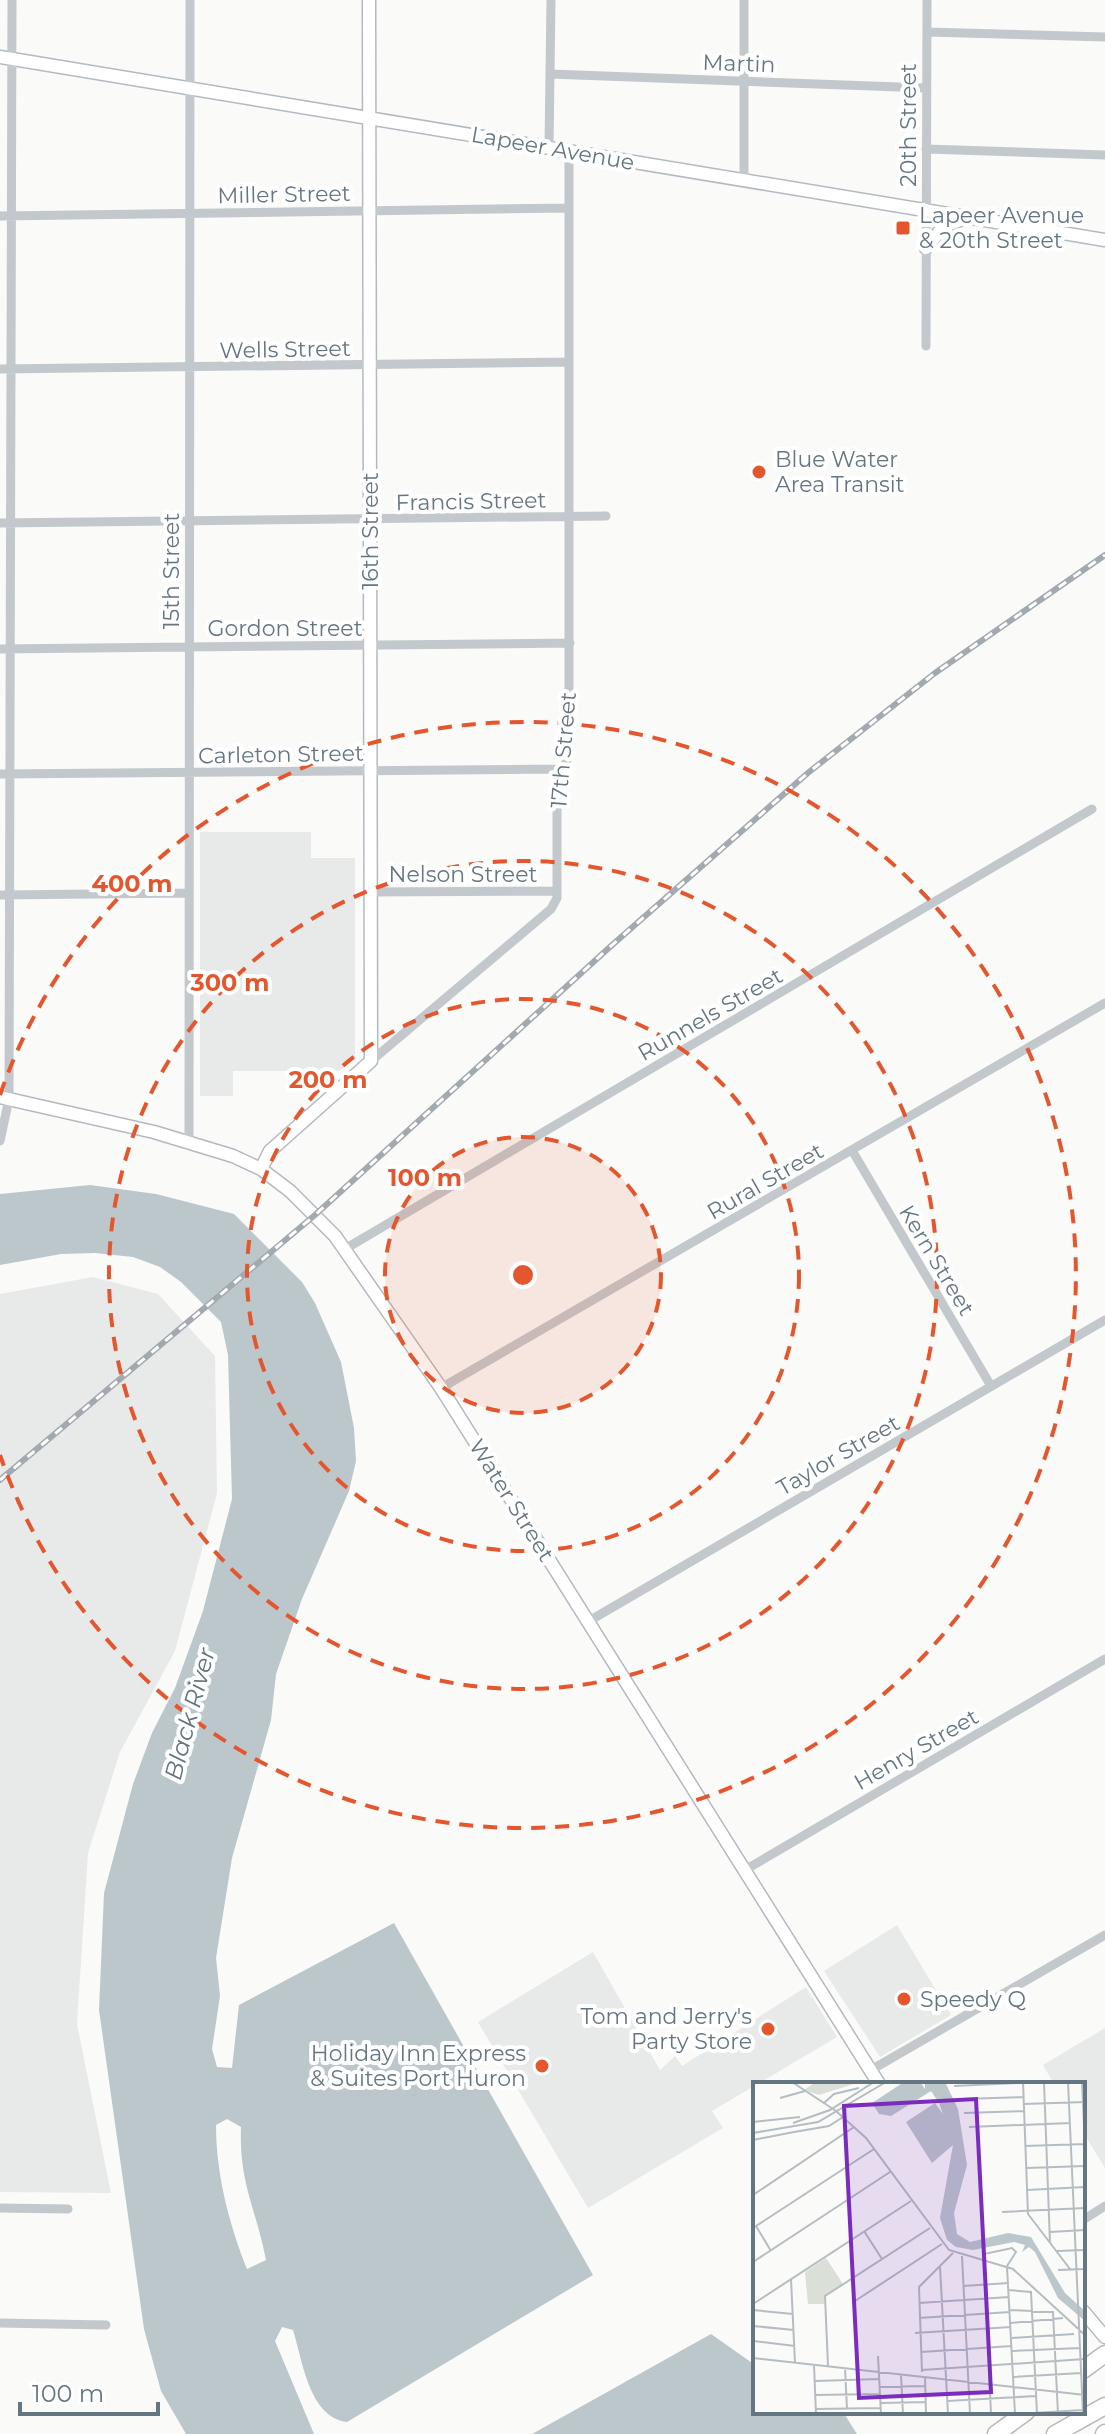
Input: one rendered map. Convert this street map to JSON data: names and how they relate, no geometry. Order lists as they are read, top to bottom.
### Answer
{
  "streets": {
    "street": [
      "Martin",
      "20th Street",
      "Lapeer Avenue",
      "Miller Street",
      "Wells Street",
      "Francis Street",
      "16th Street",
      "15th Street",
      "Gordon Street",
      "17th Street",
      "Carleton Street",
      "Nelson Street",
      "Runnels Street",
      "Rural Street",
      "Kern Street",
      "Taylor Street",
      "Water Street",
      "Henry Street"
    ]
  },
  "crossings": [
    ["Martin", "20th Street"],
    ["20th Street", "Lapeer Avenue"],
    ["Lapeer Avenue", "16th Street"],
    ["Lapeer Avenue", "15th Street"],
    ["Lapeer Avenue", "17th Street"],
    ["Miller Street", "16th Street"],
    ["Miller Street", "15th Street"],
    ["Miller Street", "17th Street"],
    ["Wells Street", "16th Street"],
    ["Wells Street", "15th Street"],
    ["Wells Street", "17th Street"],
    ["Francis Street", "16th Street"],
    ["Francis Street", "15th Street"],
    ["Francis Street", "17th Street"],
    ["16th Street", "Gordon Street"],
    ["16th Street", "Carleton Street"],
    ["16th Street", "Nelson Street"],
    ["15th Street", "Gordon Street"],
    ["15th Street", "Carleton Street"],
    ["15th Street", "Water Street"],
    ["Gordon Street", "17th Street"],
    ["17th Street", "Carleton Street"],
    ["17th Street", "Nelson Street"],
    ["Runnels Street", "Water Street"],
    ["Rural Street", "Kern Street"],
    ["Rural Street", "Water Street"],
    ["Kern Street", "Taylor Street"],
    ["Taylor Street", "Water Street"],
    ["Water Street", "Henry Street"]
  ],
  "water": ["Black River"],
  "places": {
    "transit": ["Lapeer Avenue & 20th Street"],
    "other": [
      "Blue Water Area Transit",
      "Speedy Q",
      "Tom and Jerry's Party Store",
      "Holiday Inn Express & Suites Port Huron"
    ]
  },
  "scale_bar": "100 m",
  "rings": [
    "400 m",
    "300 m",
    "200 m",
    "100 m"
  ]
}
